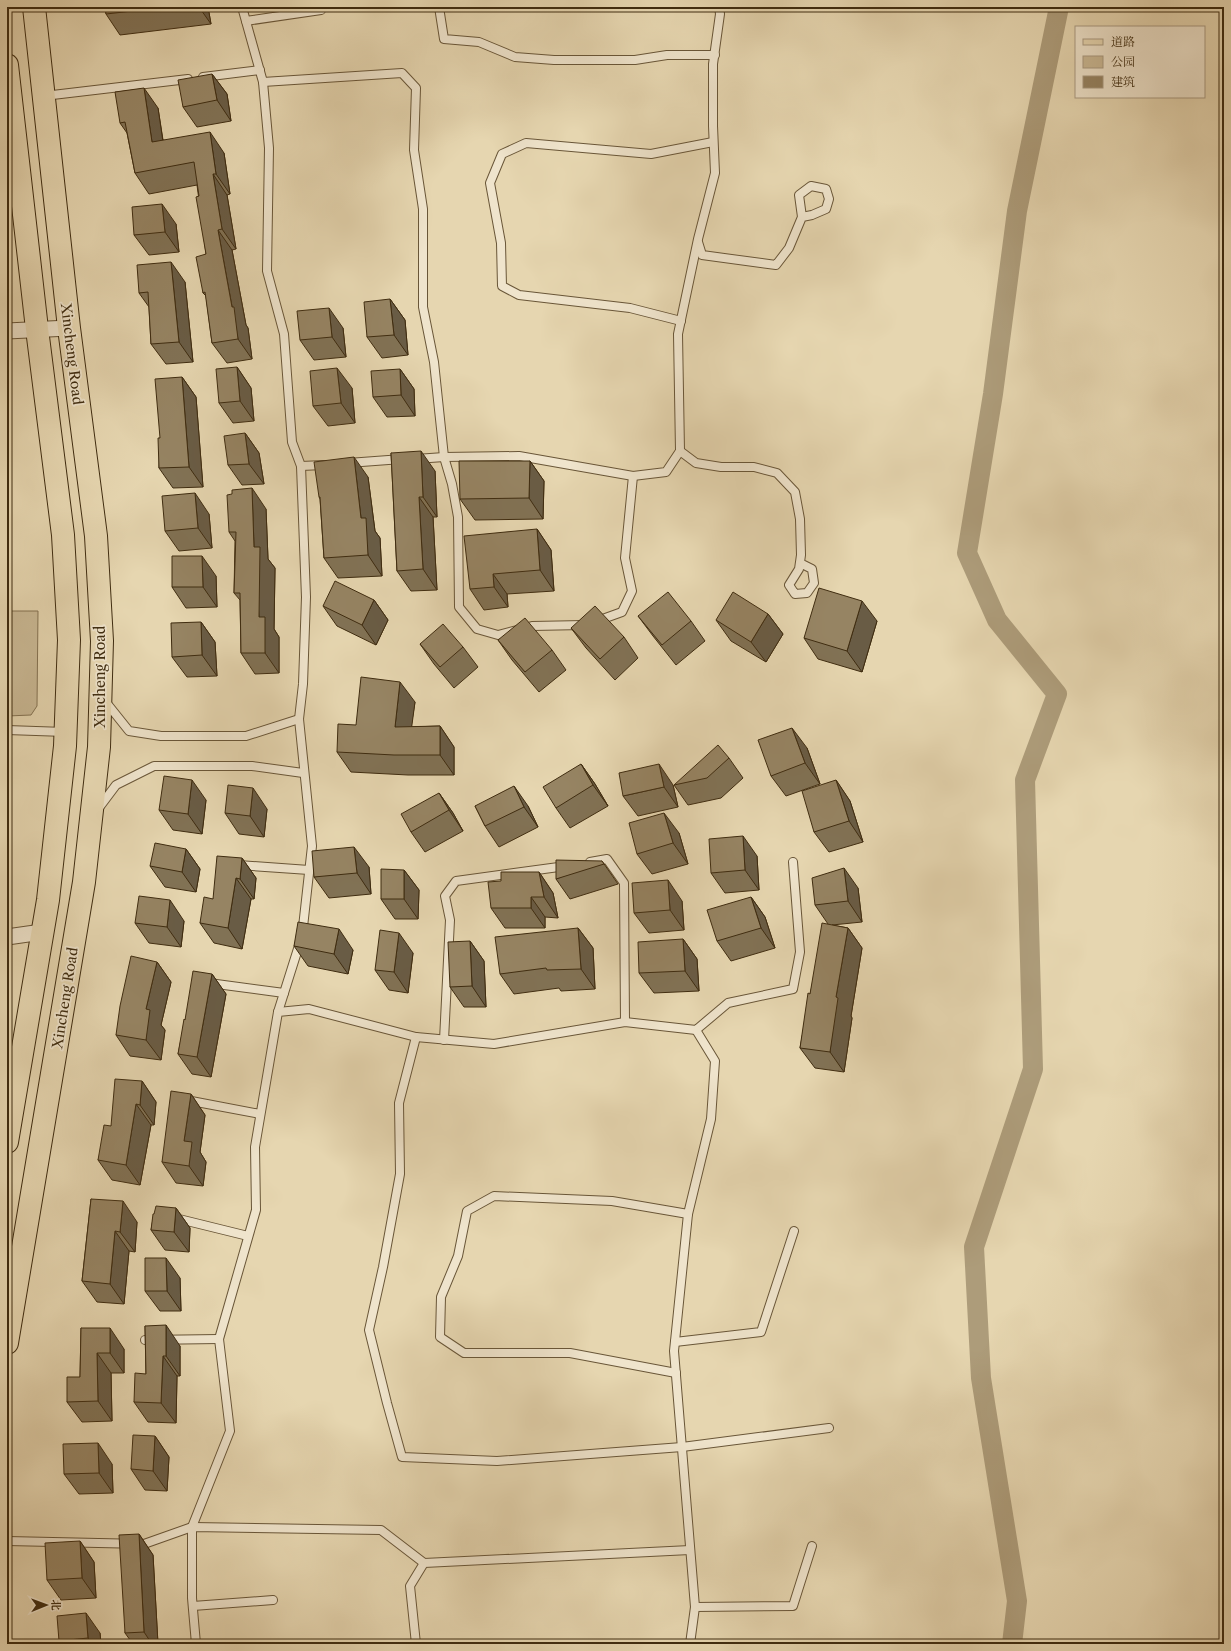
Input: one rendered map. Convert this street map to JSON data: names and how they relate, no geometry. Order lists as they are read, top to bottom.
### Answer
{
  "streets": {
    "main road": ["Xincheng Road"]
  },
  "legend": ["道路", "公园", "建筑"],
  "north": "right"
}
